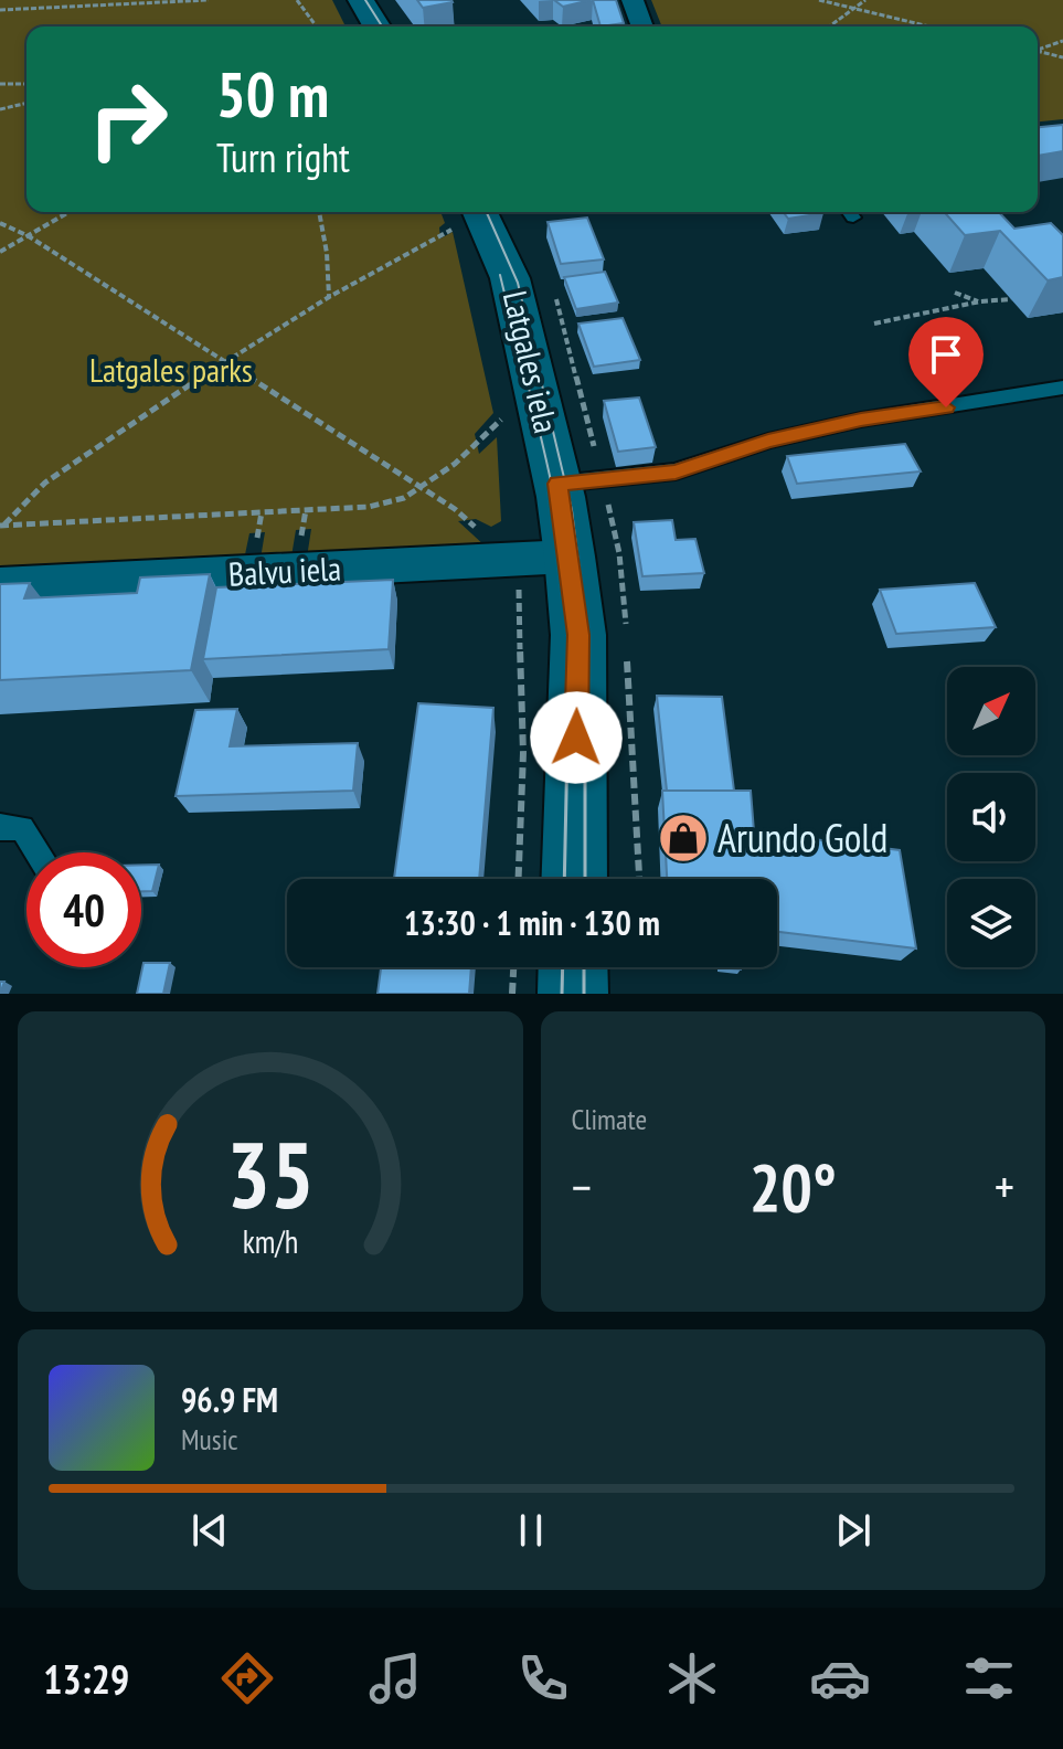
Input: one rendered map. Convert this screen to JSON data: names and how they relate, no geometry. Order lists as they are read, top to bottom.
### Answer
{
  "streets": {
    "street": ["Latgales iela", "Balvu iela"]
  },
  "crossings": [
    ["Latgales iela", "Balvu iela"]
  ],
  "parks": ["Latgales parks"],
  "places": {
    "shop": ["Arundo Gold"]
  },
  "north": "top right",
  "page": {
    "turn": ["50 m", "Turn right"],
    "limit": "40",
    "trip": "13:30 · 1 min · 130 m",
    "tile": "Climate",
    "heat": ["−", "20°", "+"],
    "song": ["96.9 FM", "Music"],
    "tabs": "13:29",
    "gauge": ["35", "km/h"]
  }
}
